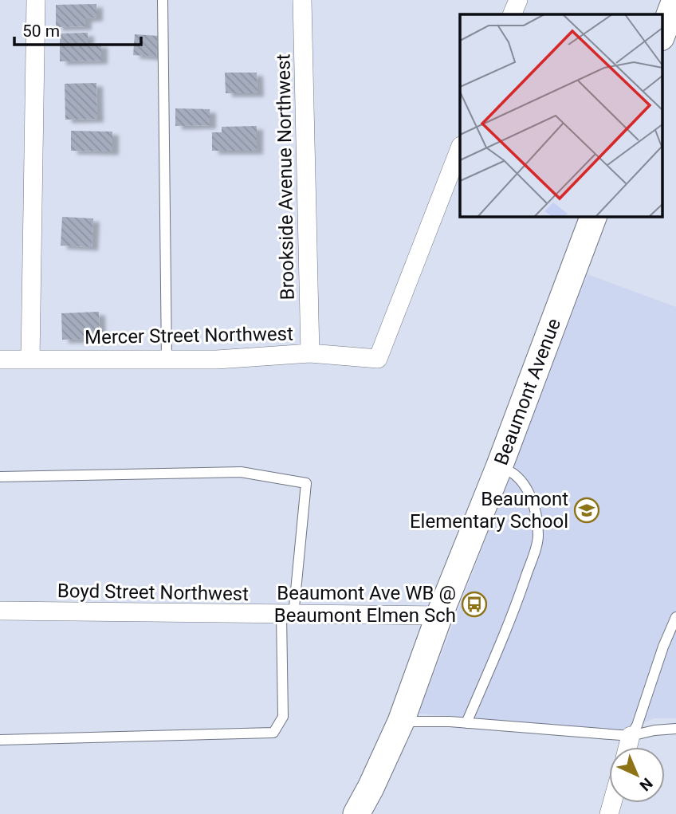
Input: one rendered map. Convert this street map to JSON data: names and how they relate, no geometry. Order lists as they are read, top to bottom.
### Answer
{
  "streets": {
    "street": [
      "Brookside Avenue Northwest",
      "Mercer Street Northwest",
      "Beaumont Avenue",
      "Boyd Street Northwest"
    ]
  },
  "crossings": [
    ["Brookside Avenue Northwest", "Mercer Street Northwest"],
    ["Beaumont Avenue", "Boyd Street Northwest"]
  ],
  "places": {
    "school or university": ["Beaumont Elementary School"],
    "bus stop": ["Beaumont Ave WB @ Beaumont Elmen Sch"]
  },
  "scale_bar": "50 m",
  "north": "bottom right"
}
